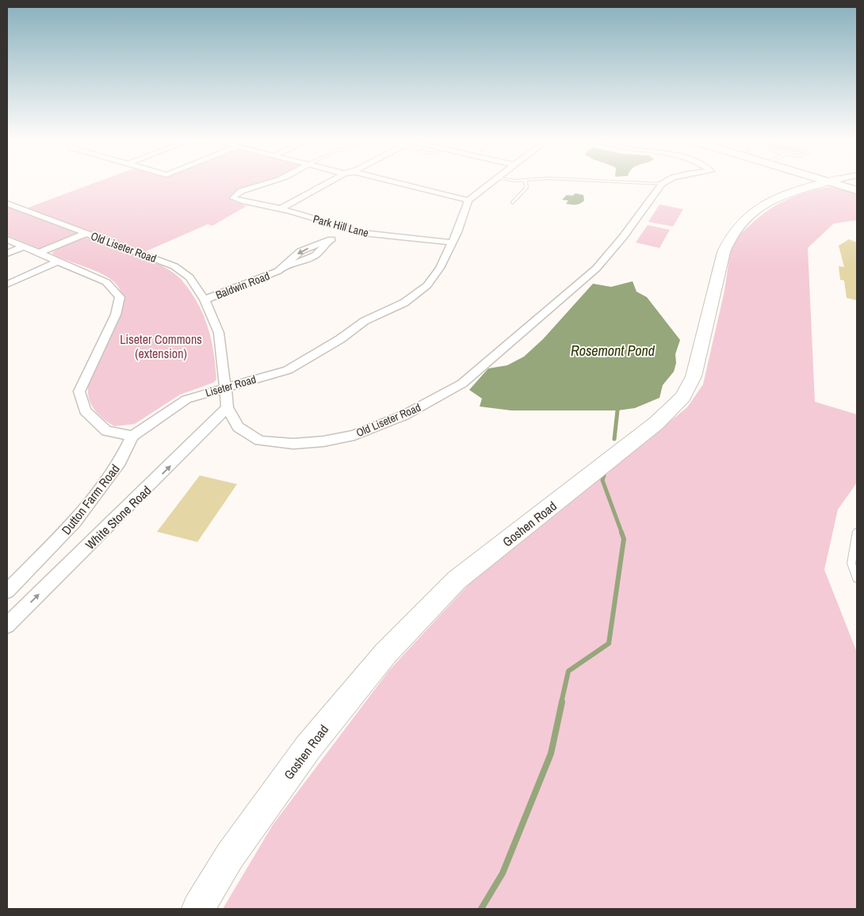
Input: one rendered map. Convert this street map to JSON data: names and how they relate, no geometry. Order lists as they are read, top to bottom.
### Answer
{
  "streets": {
    "main road": ["Goshen Road"],
    "street": [
      "Park Hill Lane",
      "Old Liseter Road",
      "Baldwin Road",
      "Liseter Road",
      "Dutton Farm Road",
      "White Stone Road"
    ]
  },
  "crossings": [
    ["Park Hill Lane", "Baldwin Road"],
    ["Park Hill Lane", "Liseter Road"],
    ["Old Liseter Road", "Baldwin Road"],
    ["Old Liseter Road", "Liseter Road"],
    ["Old Liseter Road", "White Stone Road"],
    ["Liseter Road", "Dutton Farm Road"]
  ],
  "one_way": ["White Stone Road"],
  "water": ["Rosemont Pond"],
  "parks": ["Liseter Commons (extension)"]
}
